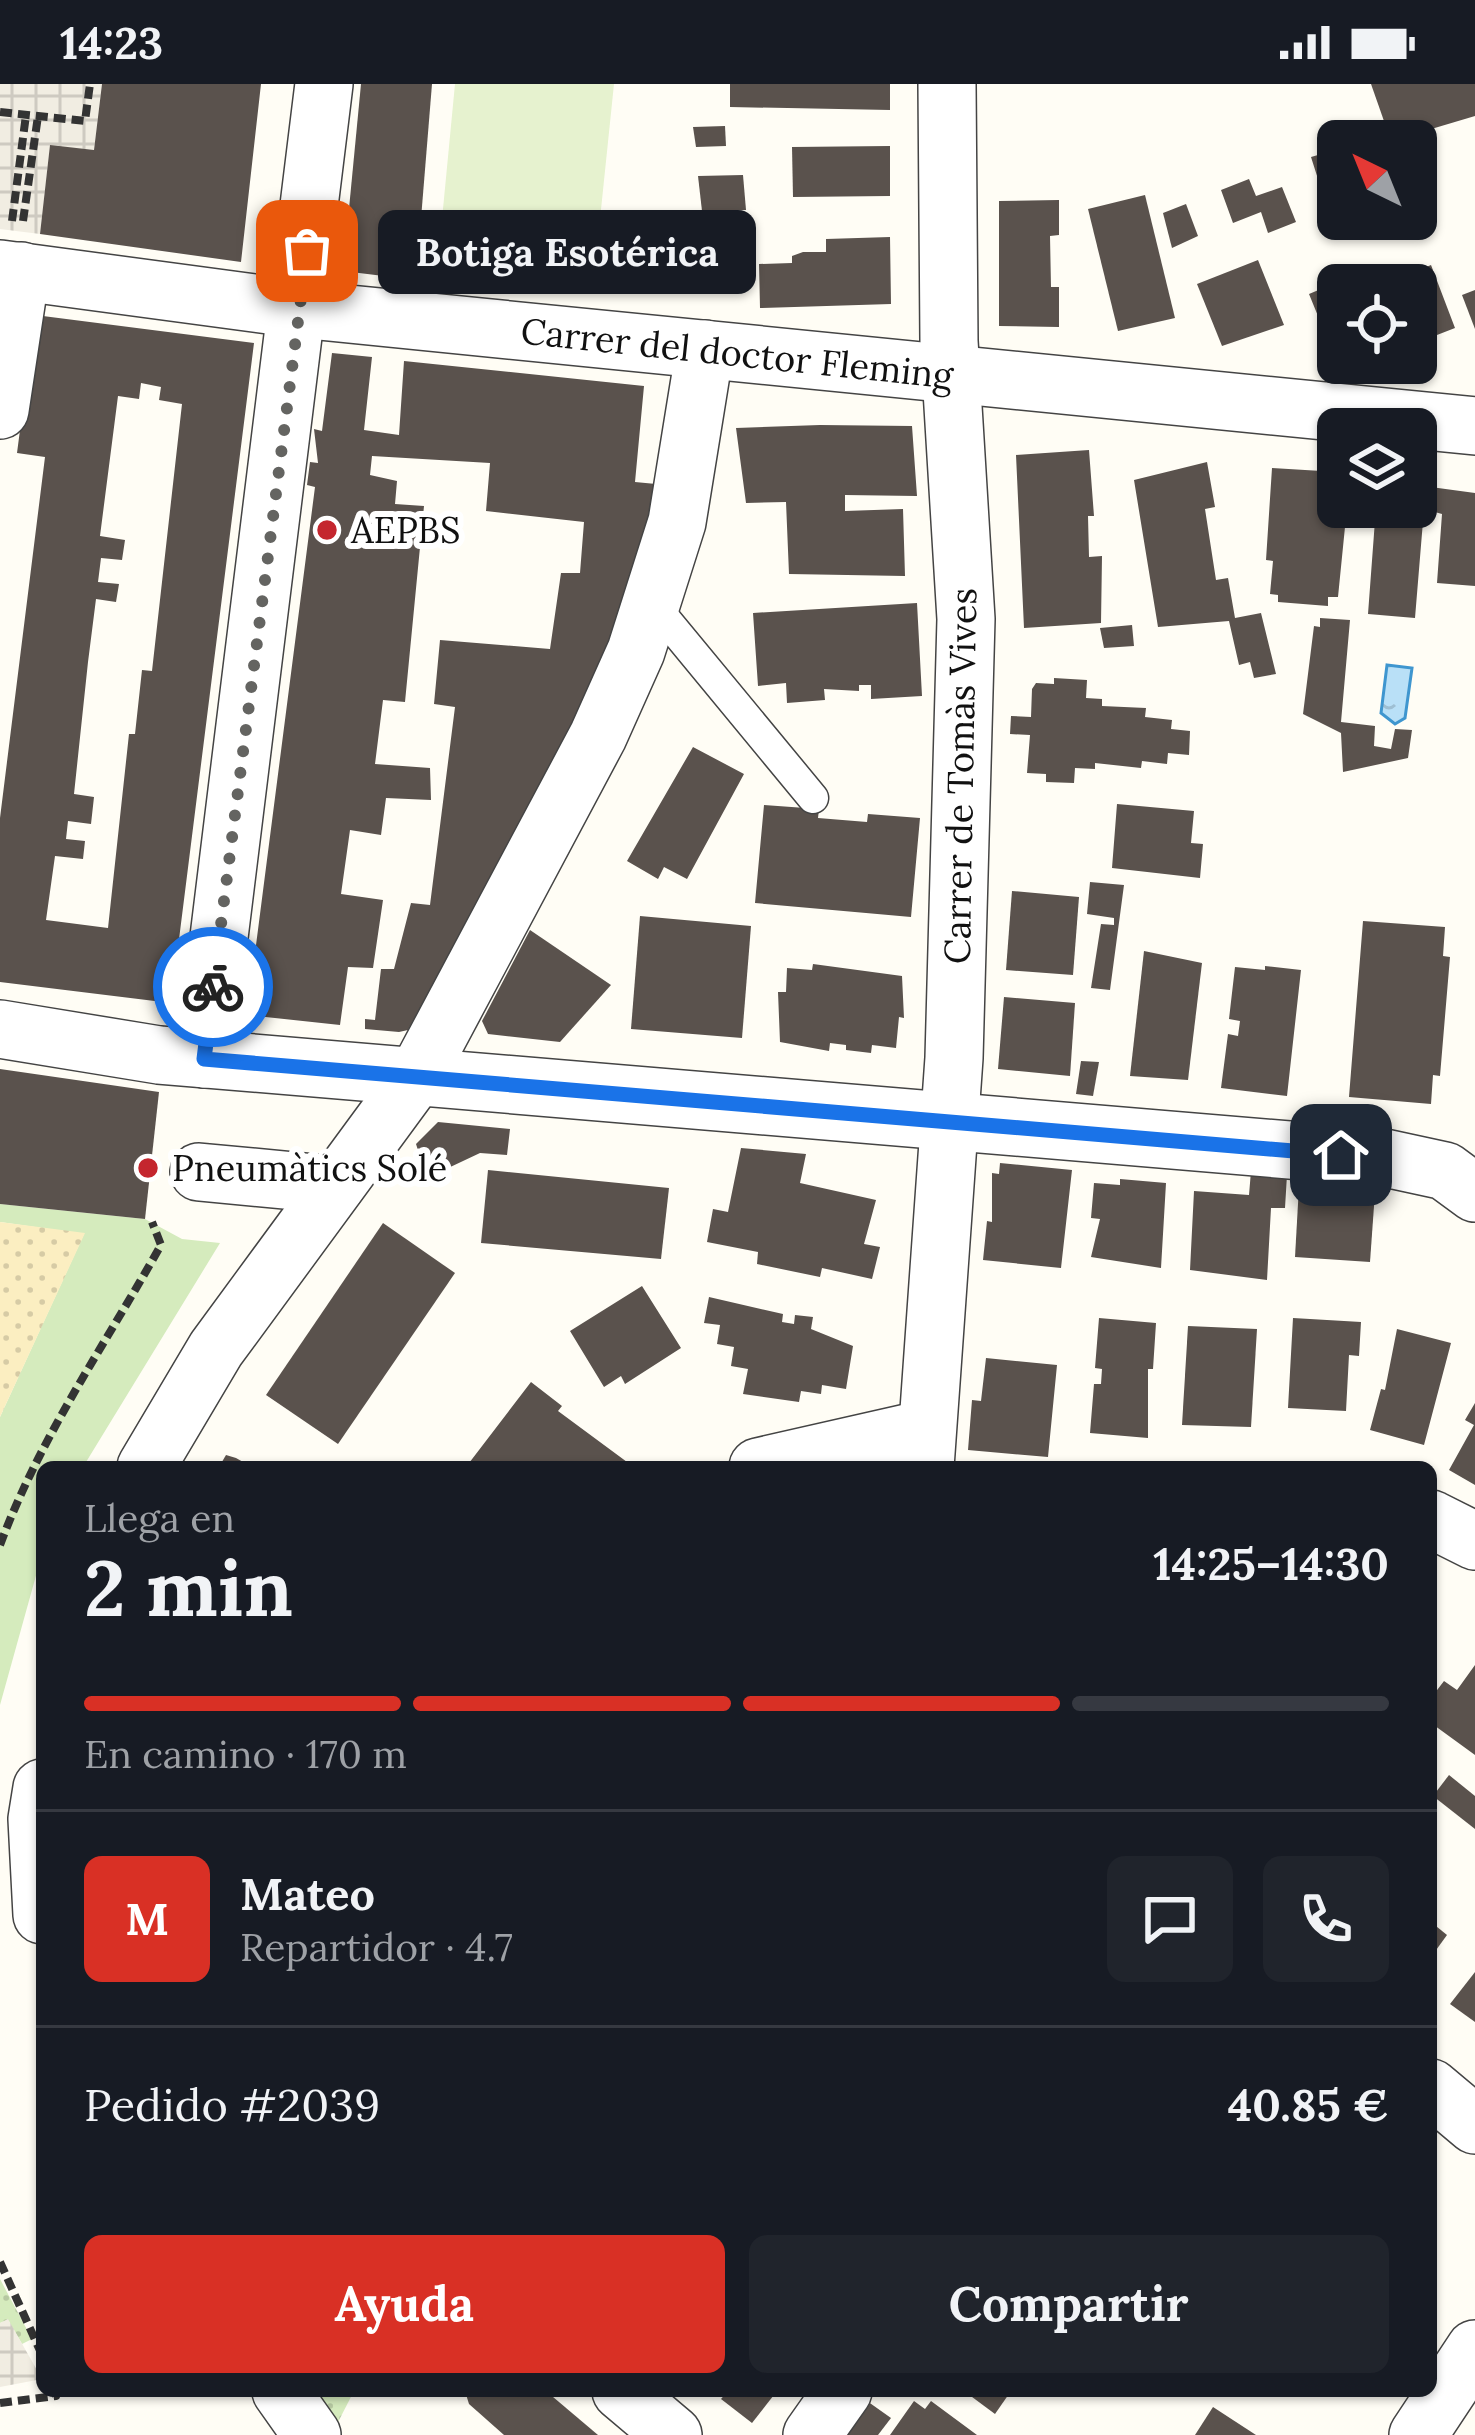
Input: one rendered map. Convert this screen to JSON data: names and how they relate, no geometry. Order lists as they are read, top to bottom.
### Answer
{
  "streets": {
    "street": ["Carrer del doctor Fleming", "Carrer de Tomàs Vives"]
  },
  "crossings": [
    ["Carrer del doctor Fleming", "Carrer de Tomàs Vives"]
  ],
  "places": ["Botiga Esotérica", "AEPBS", "Pneumàtics Solé"],
  "north": "top left",
  "page": {
    "status": "14:23",
    "bubble": "Botiga Esotérica",
    "heading": ["2 min", "Llega en", "14:25–14:30"],
    "panel": [
      "Mateo",
      "Repartidor · 4.7",
      "Pedido #2039",
      "40.85 €"
    ],
    "bar": "En camino · 170 m",
    "round": "M",
    "buttons": ["Ayuda", "Compartir"]
  }
}
